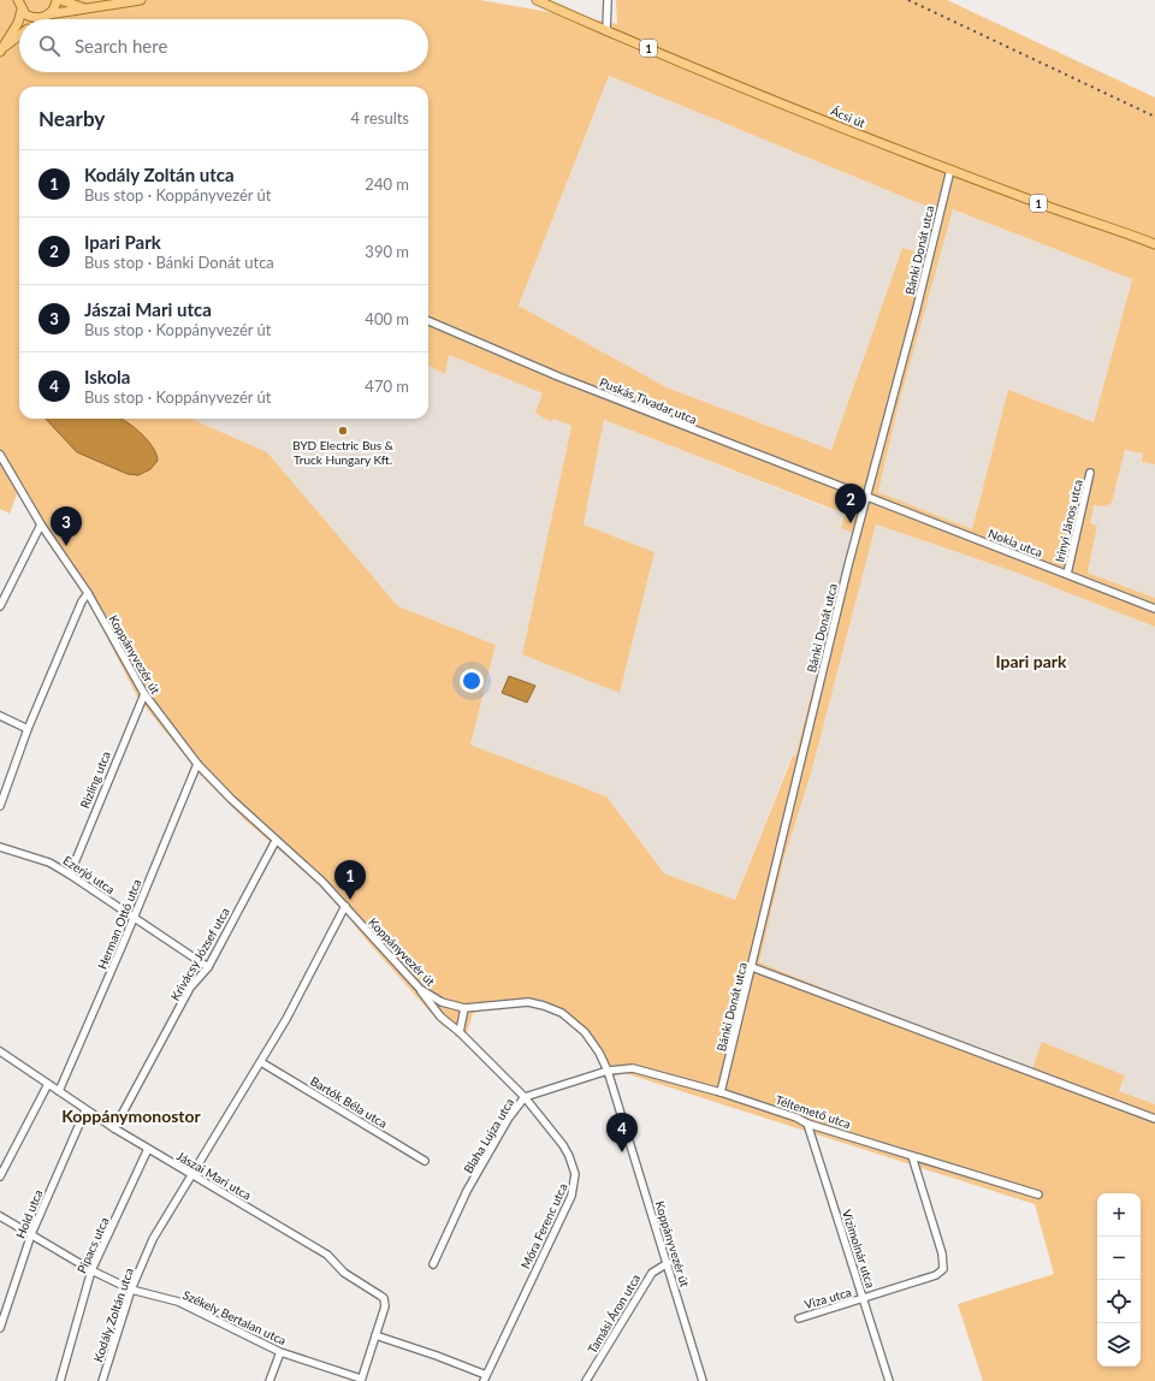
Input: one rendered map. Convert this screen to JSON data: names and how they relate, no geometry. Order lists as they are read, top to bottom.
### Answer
{
  "streets": {
    "main road": ["1", "Ácsi út"],
    "street": [
      "Bánki Donát utca",
      "Puskás Tivadar utca",
      "Irinyi János utca",
      "Nokia utca",
      "Koppányvezér út",
      "Rizling utca",
      "Ezerjó utca",
      "Herman Ottó utca",
      "Krivácsy József utca",
      "Bartók Béla utca",
      "Téltemető utca",
      "Blaha Lujza utca",
      "Jászai Mari utca",
      "Hold utca",
      "Móra Ferenc utca",
      "Pipacs utca",
      "Vízimolnár utca",
      "Viza utca",
      "Tamási Áron utca",
      "Kodály Zoltán utca",
      "Székely Bertalan utca"
    ]
  },
  "crossings": [
    ["Ácsi út", "Bánki Donát utca"],
    ["Bánki Donát utca", "Puskás Tivadar utca"],
    ["Bánki Donát utca", "Nokia utca"],
    ["Bánki Donát utca", "Téltemető utca"],
    ["Puskás Tivadar utca", "Nokia utca"],
    ["Irinyi János utca", "Nokia utca"],
    ["Koppányvezér út", "Rizling utca"],
    ["Koppányvezér út", "Herman Ottó utca"],
    ["Koppányvezér út", "Krivácsy József utca"],
    ["Koppányvezér út", "Téltemető utca"],
    ["Koppányvezér út", "Blaha Lujza utca"],
    ["Koppányvezér út", "Móra Ferenc utca"],
    ["Koppányvezér út", "Tamási Áron utca"],
    ["Koppányvezér út", "Kodály Zoltán utca"],
    ["Rizling utca", "Ezerjó utca"],
    ["Ezerjó utca", "Herman Ottó utca"],
    ["Ezerjó utca", "Krivácsy József utca"],
    ["Herman Ottó utca", "Jászai Mari utca"],
    ["Krivácsy József utca", "Jászai Mari utca"],
    ["Bartók Béla utca", "Kodály Zoltán utca"],
    ["Téltemető utca", "Blaha Lujza utca"],
    ["Téltemető utca", "Vízimolnár utca"],
    ["Téltemető utca", "Viza utca"],
    ["Blaha Lujza utca", "Móra Ferenc utca"],
    ["Jászai Mari utca", "Hold utca"],
    ["Jászai Mari utca", "Móra Ferenc utca"],
    ["Jászai Mari utca", "Pipacs utca"],
    ["Jászai Mari utca", "Kodály Zoltán utca"],
    ["Jászai Mari utca", "Székely Bertalan utca"],
    ["Hold utca", "Székely Bertalan utca"],
    ["Pipacs utca", "Székely Bertalan utca"],
    ["Vízimolnár utca", "Viza utca"],
    ["Kodály Zoltán utca", "Székely Bertalan utca"]
  ],
  "districts": ["Ipari park", "Koppánymonostor"],
  "places": ["BYD Electric Bus & Truck Hungary Kft."],
  "page": {
    "search": "Search here",
    "heading": ["Nearby", "4 results"],
    "list": [
      {
        "mark": "1",
        "name": "Kodály Zoltán utca",
        "note": "Bus stop · Koppányvezér út",
        "value": "240 m"
      },
      {
        "mark": "2",
        "name": "Ipari Park",
        "note": "Bus stop · Bánki Donát utca",
        "value": "390 m"
      },
      {
        "mark": "3",
        "name": "Jászai Mari utca",
        "note": "Bus stop · Koppányvezér út",
        "value": "400 m"
      },
      {
        "mark": "4",
        "name": "Iskola",
        "note": "Bus stop · Koppányvezér út",
        "value": "470 m"
      }
    ],
    "pins": [
      "2",
      "3",
      "1",
      "4"
    ],
    "map_buttons": ["+", "−"]
  }
}
